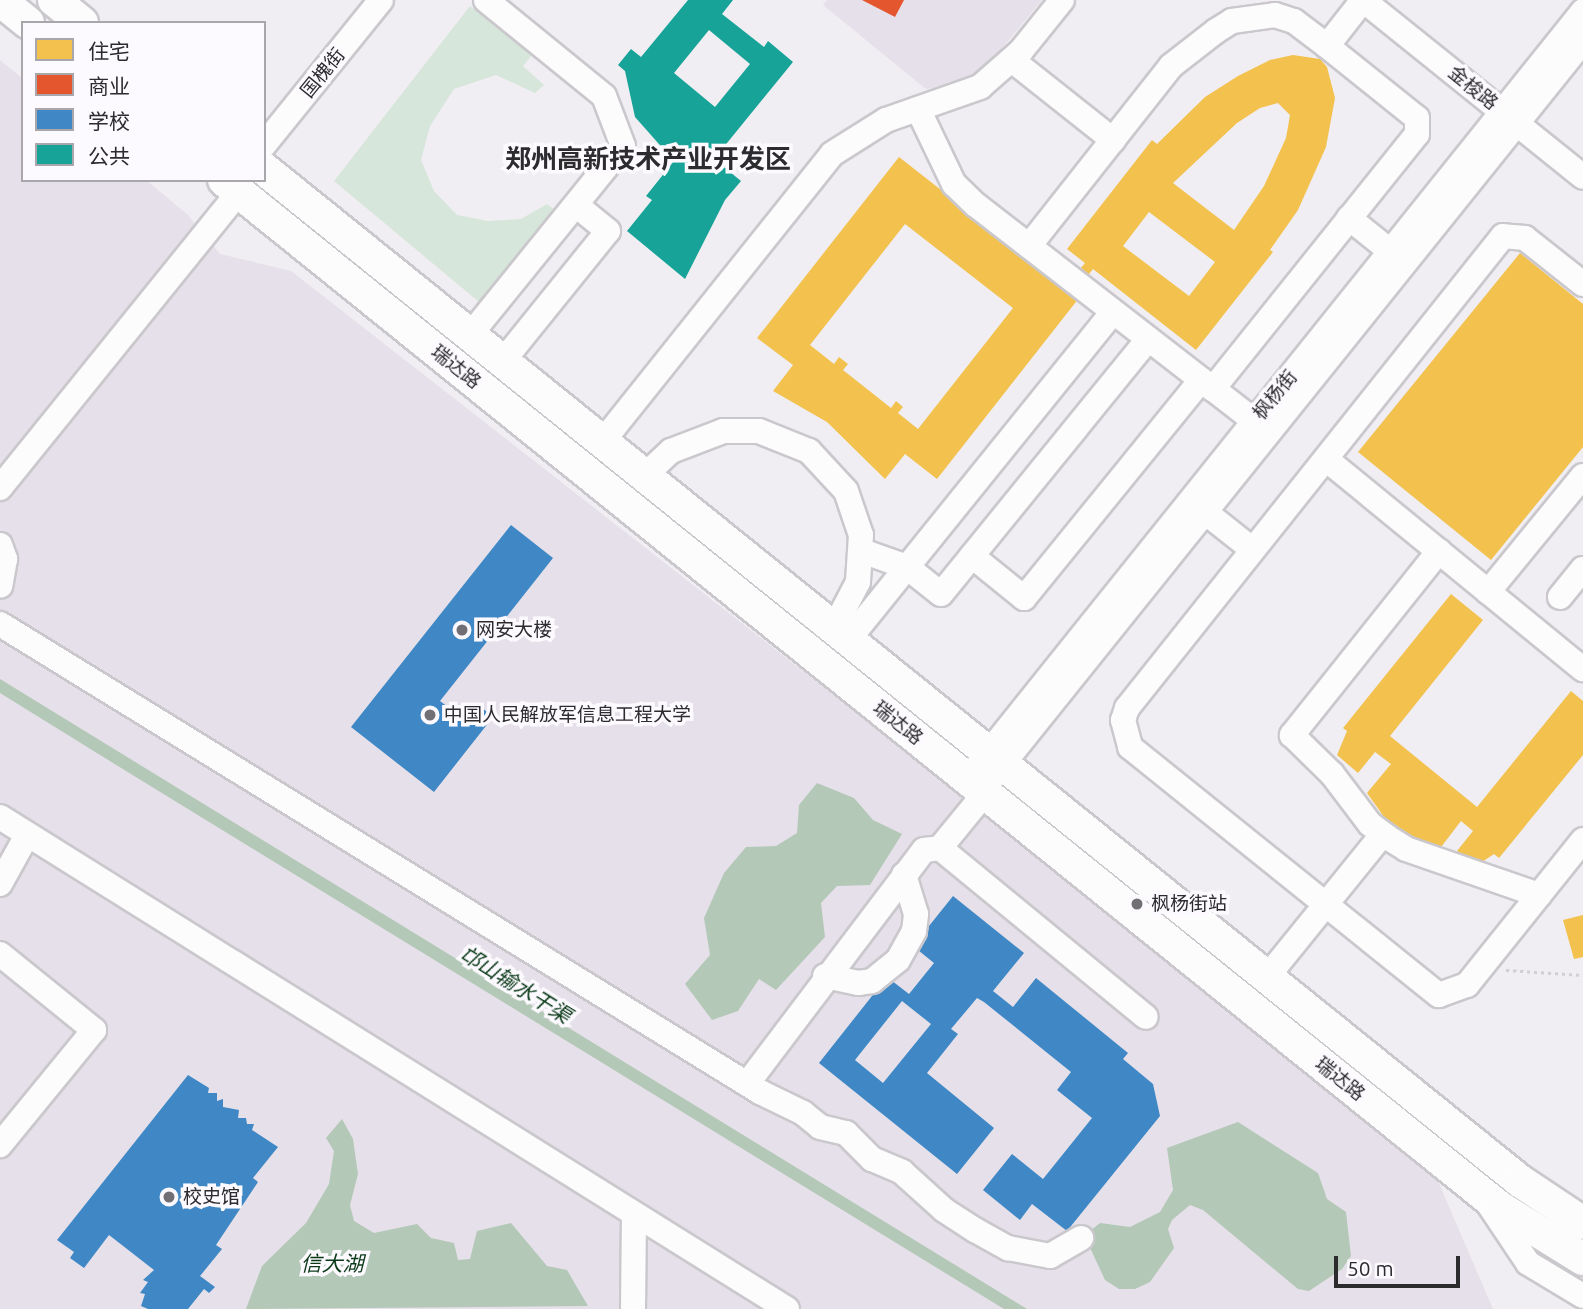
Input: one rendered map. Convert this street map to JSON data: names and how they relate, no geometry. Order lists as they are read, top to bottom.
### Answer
{
  "streets": {
    "main road": ["瑞达路"],
    "street": ["国槐街", "金梭路", "枫杨街"]
  },
  "crossings": [
    ["金梭路", "枫杨街"],
    ["瑞达路", "枫杨街"]
  ],
  "districts": ["郑州高新技术产业开发区"],
  "water": ["邙山输水干渠", "信大湖"],
  "places": [
    "网安大楼",
    "中国人民解放军信息工程大学",
    "枫杨街站",
    "校史馆"
  ],
  "legend": [
    "住宅",
    "商业",
    "学校",
    "公共"
  ],
  "scale_bar": "50 m"
}
